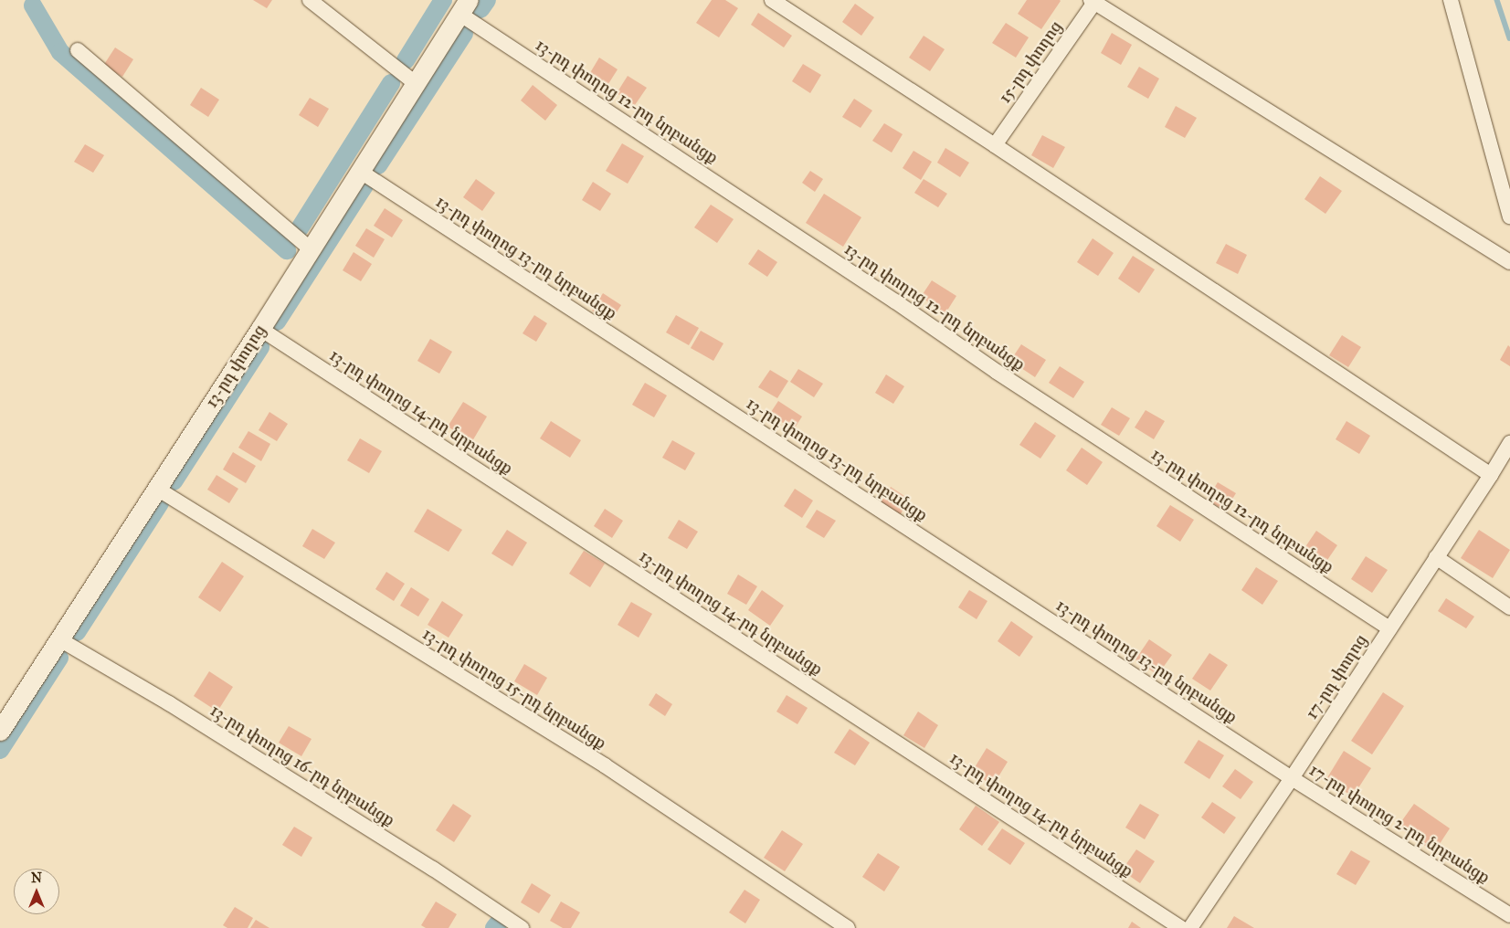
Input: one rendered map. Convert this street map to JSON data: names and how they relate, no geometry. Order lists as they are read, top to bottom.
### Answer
{
  "streets": {
    "street": [
      "15-րդ փողոց",
      "13-րդ փողոց 12-րդ նրբանցք",
      "13-րդ փողոց 13-րդ նրբանցք",
      "13-րդ փողոց",
      "13-րդ փողոց 14-րդ նրբանցք",
      "17-րդ փողոց",
      "13-րդ փողոց 15-րդ նրբանցք",
      "13-րդ փողոց 16-րդ նրբանցք",
      "17-րդ փողոց 2-րդ նրբանցք"
    ]
  },
  "crossings": [
    ["13-րդ փողոց 12-րդ նրբանցք", "13-րդ փողոց"],
    ["13-րդ փողոց 12-րդ նրբանցք", "17-րդ փողոց"],
    ["13-րդ փողոց 13-րդ նրբանցք", "13-րդ փողոց"],
    ["13-րդ փողոց 13-րդ նրբանցք", "17-րդ փողոց"],
    ["13-րդ փողոց 13-րդ նրբանցք", "17-րդ փողոց 2-րդ նրբանցք"],
    ["13-րդ փողոց", "13-րդ փողոց 14-րդ նրբանցք"],
    ["13-րդ փողոց", "13-րդ փողոց 15-րդ նրբանցք"],
    ["13-րդ փողոց", "13-րդ փողոց 16-րդ նրբանցք"],
    ["17-րդ փողոց", "17-րդ փողոց 2-րդ նրբանցք"]
  ],
  "north": "top"
}
